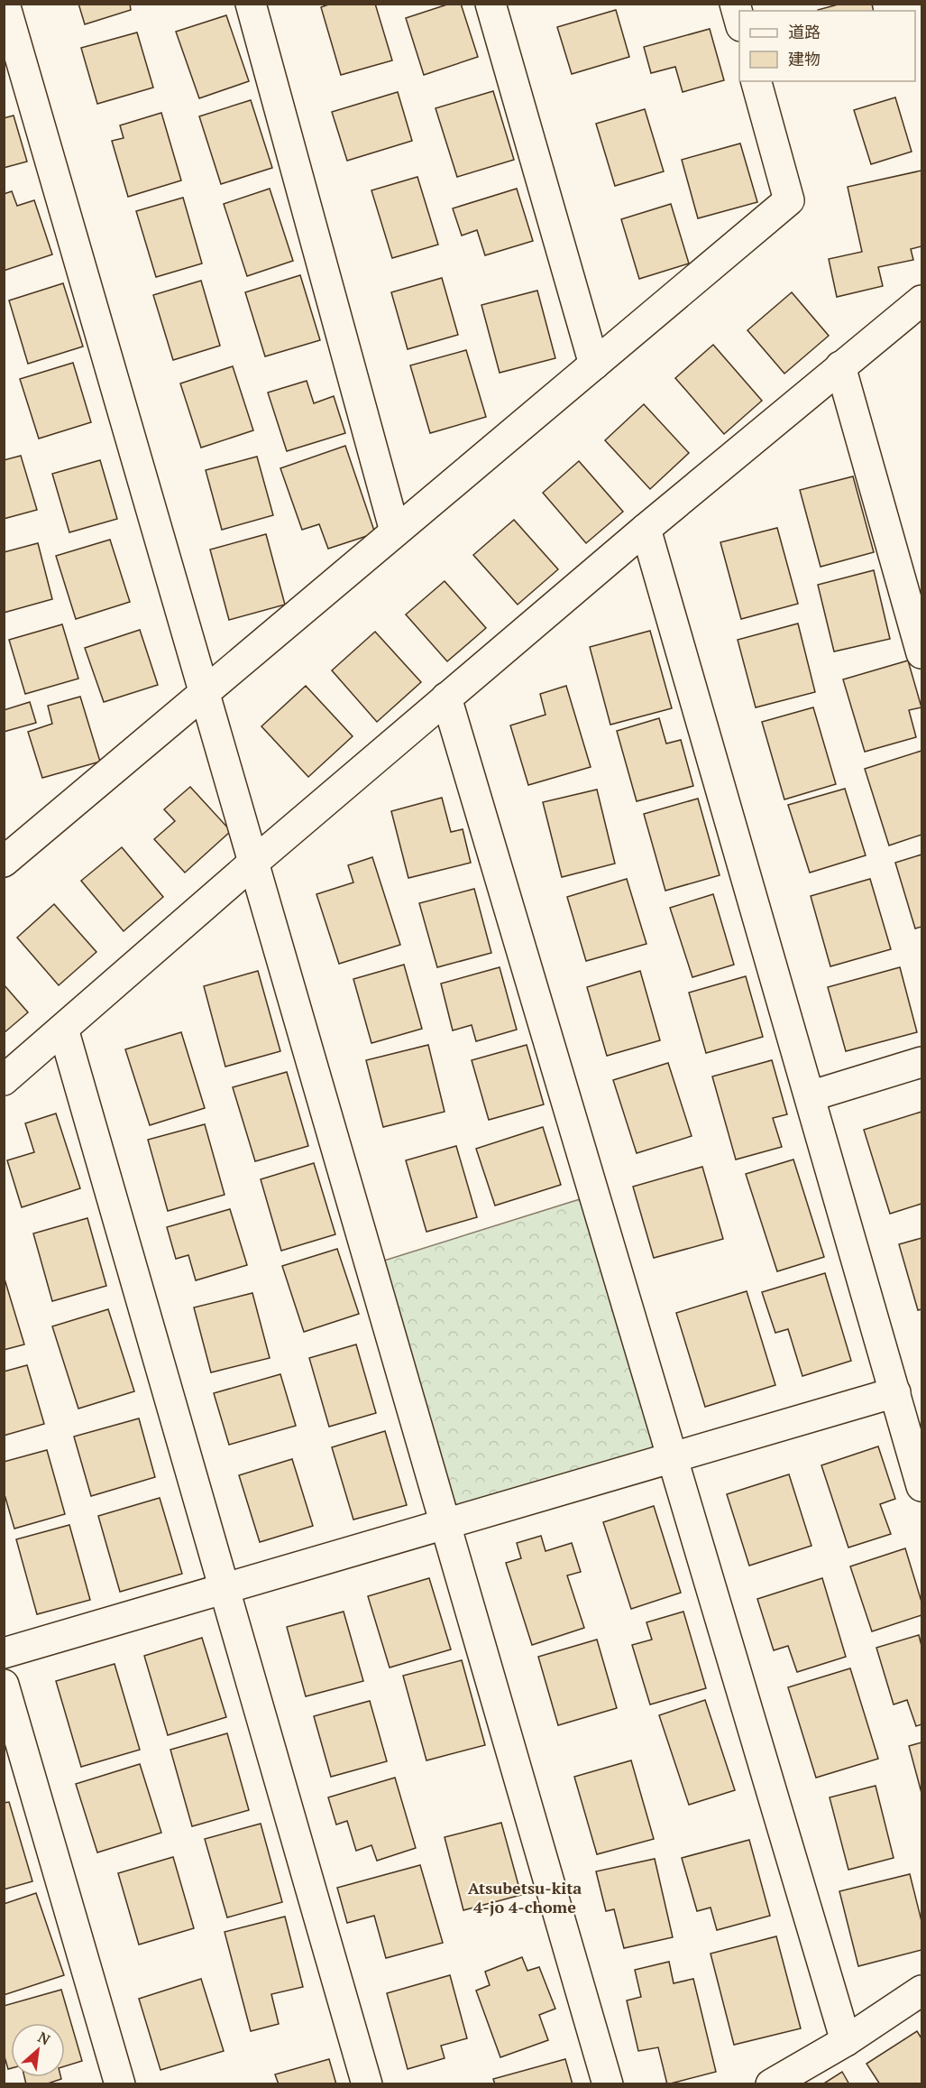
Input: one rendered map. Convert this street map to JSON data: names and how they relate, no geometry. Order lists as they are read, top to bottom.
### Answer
{
  "districts": ["Atsubetsu-kita 4-jo 4-chome"],
  "legend": ["道路", "建物"],
  "north": "top right"
}
